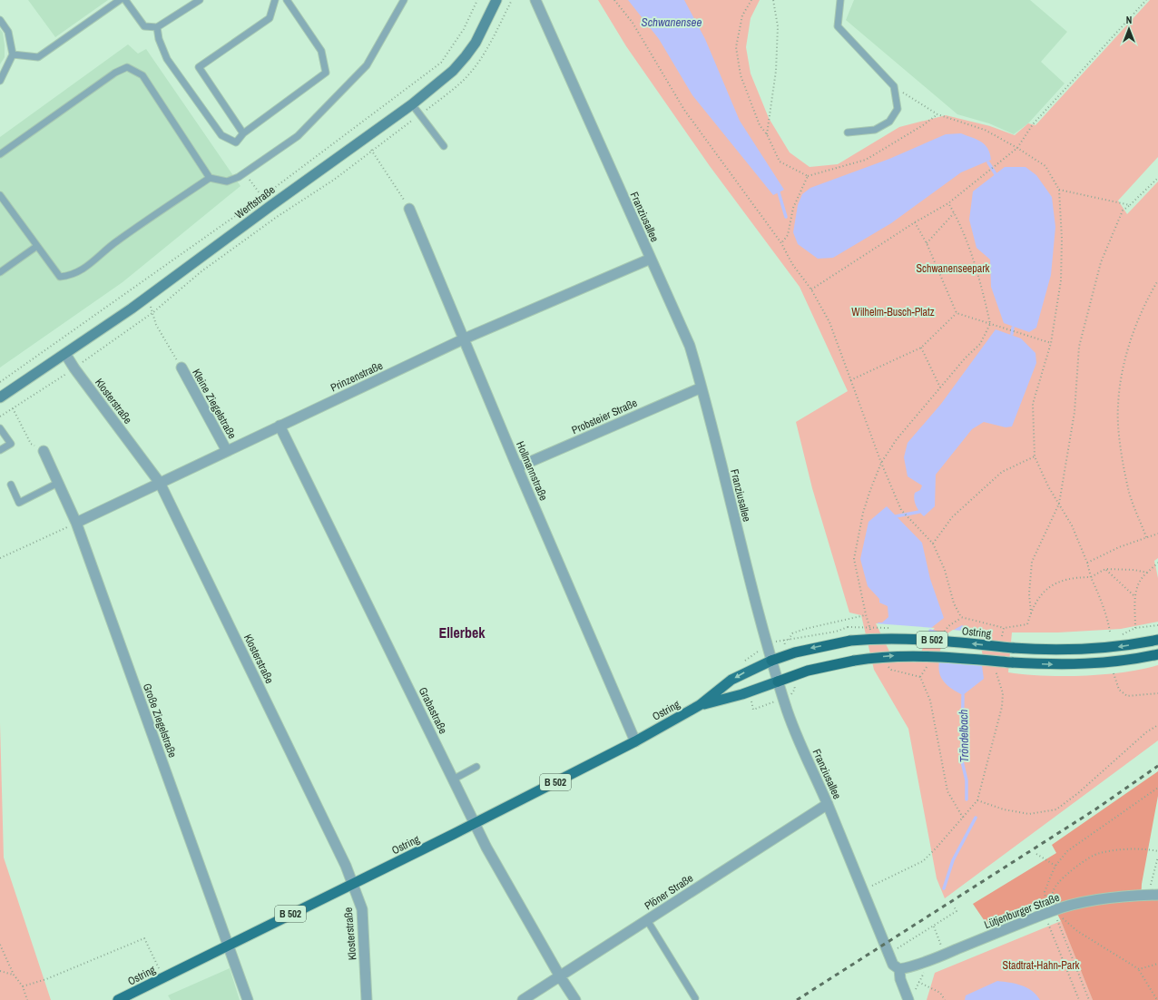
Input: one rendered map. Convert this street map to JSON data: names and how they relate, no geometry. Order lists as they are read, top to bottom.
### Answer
{
  "streets": {
    "highway": ["Ostring", "B 502"],
    "main road": ["Werftstraße"],
    "street": [
      "Franziusallee",
      "Prinzenstraße",
      "Klosterstraße",
      "Kleine Ziegelstraße",
      "Probsteier Straße",
      "Hollmannstraße",
      "Grabastraße",
      "Große Ziegelstraße",
      "Plöner Straße",
      "Lütjenburger Straße"
    ]
  },
  "crossings": [
    ["Werftstraße", "Klosterstraße"],
    ["Franziusallee", "Prinzenstraße"],
    ["Franziusallee", "Probsteier Straße"],
    ["Franziusallee", "Ostring"],
    ["Franziusallee", "Plöner Straße"],
    ["Franziusallee", "Lütjenburger Straße"],
    ["Prinzenstraße", "Klosterstraße"],
    ["Prinzenstraße", "Kleine Ziegelstraße"],
    ["Prinzenstraße", "Hollmannstraße"],
    ["Prinzenstraße", "Grabastraße"],
    ["Prinzenstraße", "Große Ziegelstraße"],
    ["Klosterstraße", "Ostring"],
    ["Probsteier Straße", "Hollmannstraße"],
    ["Hollmannstraße", "Ostring"],
    ["Ostring", "Grabastraße"],
    ["Ostring", "Große Ziegelstraße"],
    ["Grabastraße", "Plöner Straße"]
  ],
  "districts": ["Ellerbek"],
  "water": ["Schwanensee", "Tröndelbach"],
  "parks": ["Schwanenseepark", "Wilhelm-Busch-Platz", "Stadtrat-Hahn-Park"],
  "north": "top"
}
